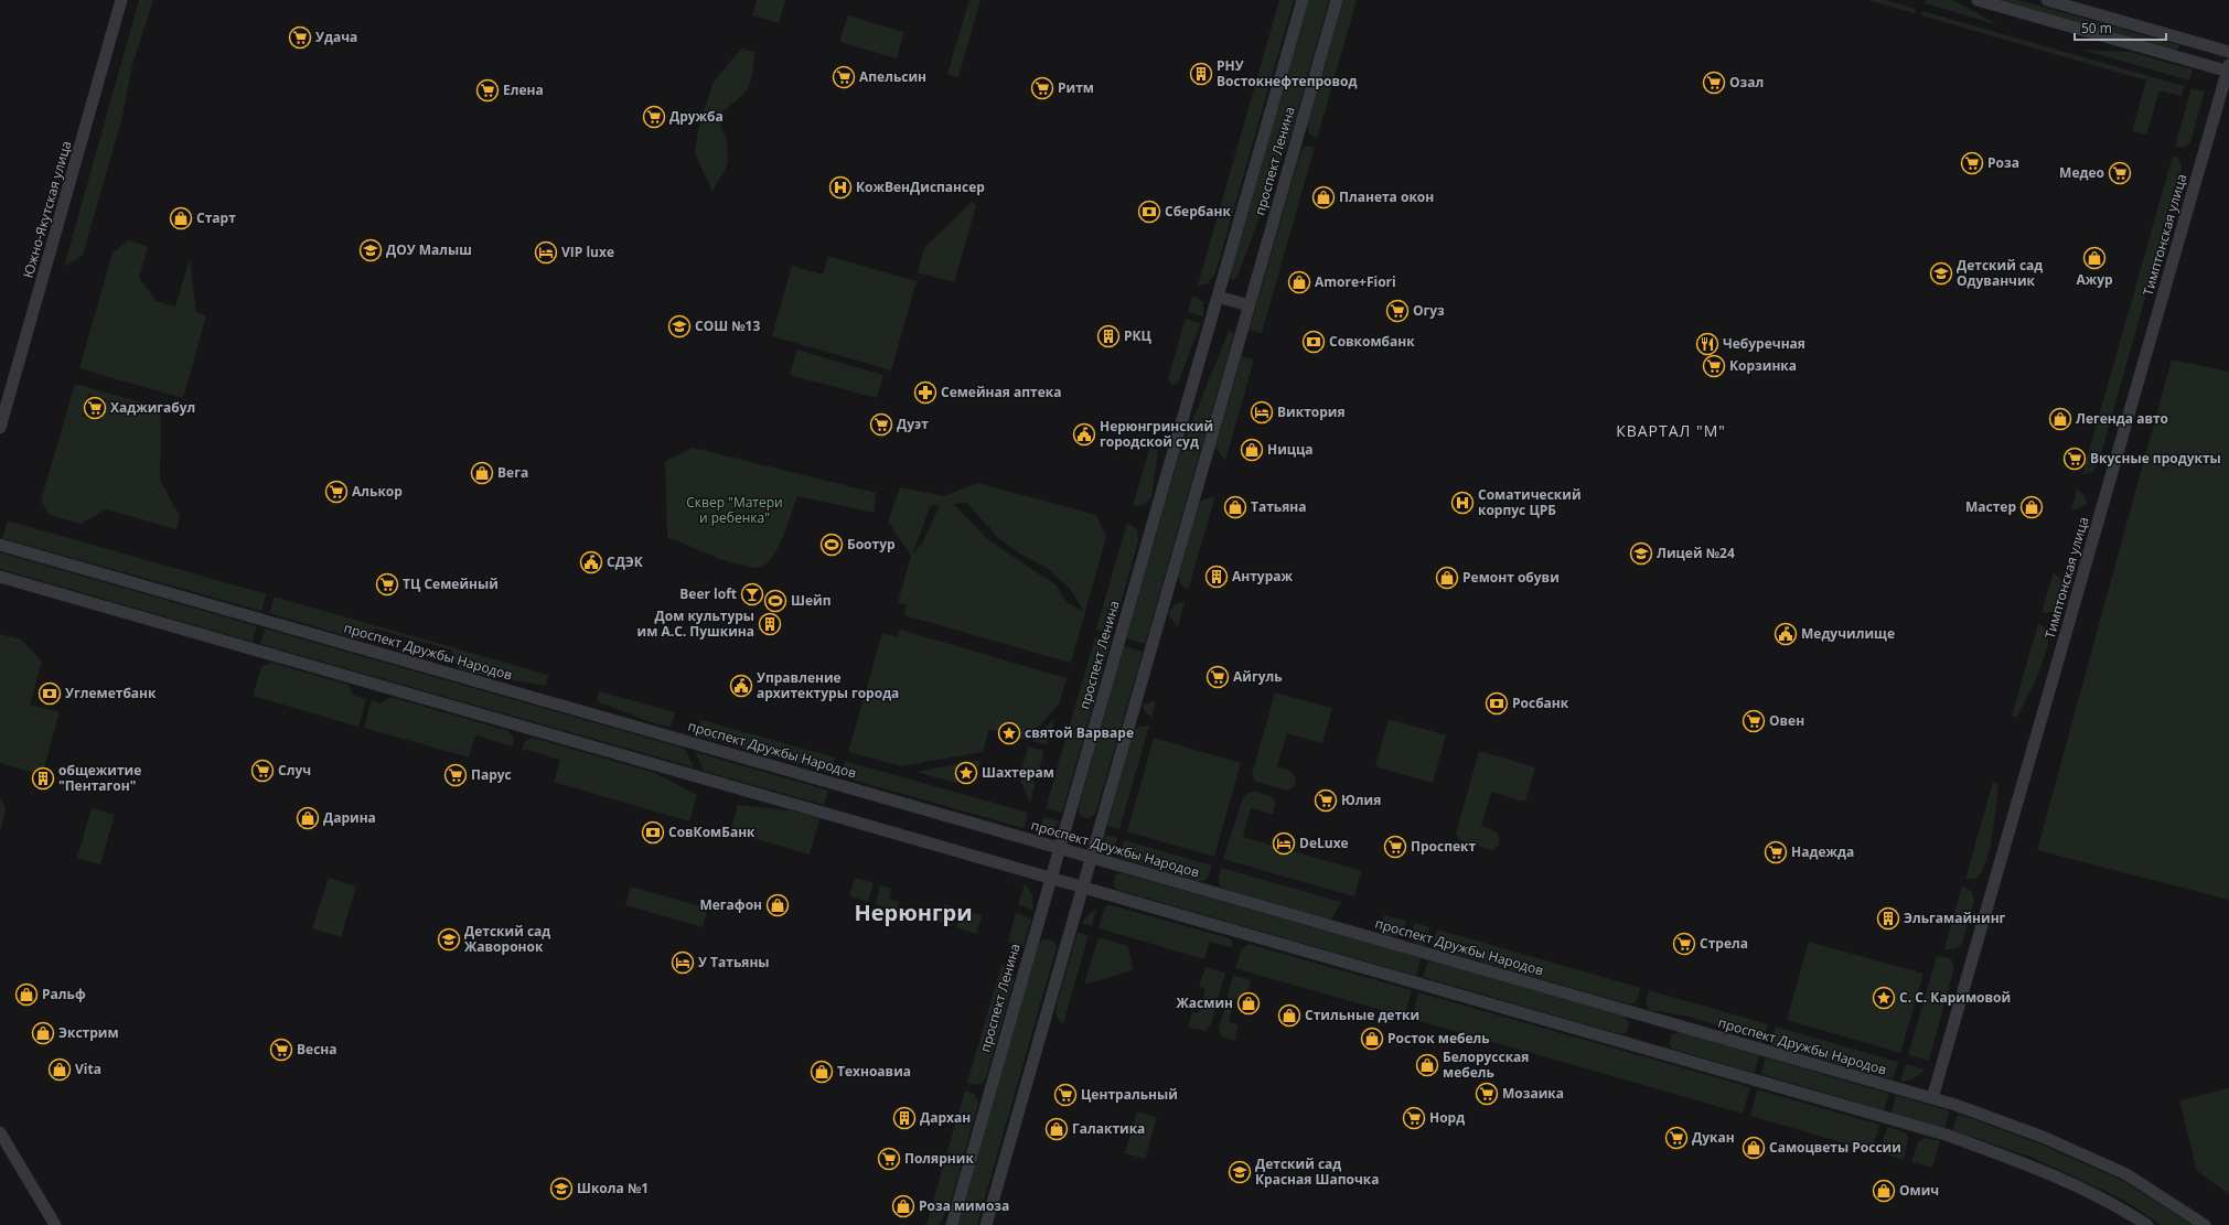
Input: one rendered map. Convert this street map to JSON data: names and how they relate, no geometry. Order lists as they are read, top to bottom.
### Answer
{
  "streets": {
    "street": [
      "проспект Ленина",
      "Южно-Якутская улица",
      "Тимптонская улица",
      "проспект Дружбы Народов"
    ]
  },
  "crossings": [
    ["проспект Ленина", "проспект Дружбы Народов"],
    ["Тимптонская улица", "проспект Дружбы Народов"]
  ],
  "districts": ["КВАРТАЛ \"М\"", "Нерюнгри"],
  "parks": ["Сквер \"Матери и ребенка\""],
  "places": {
    "supermarket": [
      "Удача",
      "Апельсин",
      "Озал",
      "Ритм",
      "Елена",
      "Дружба",
      "Роза",
      "Медео",
      "Огуз",
      "Корзинка",
      "Хаджигабул",
      "Дуэт",
      "Вкусные продукты",
      "Алькор",
      "ТЦ Семейный",
      "Айгуль",
      "Овен",
      "Случ",
      "Парус",
      "Юлия",
      "Проспект",
      "Надежда",
      "Стрела",
      "Весна",
      "Мозаика",
      "Центральный",
      "Норд",
      "Дукан",
      "Полярник"
    ],
    "building": [
      "РНУ Востокнефтепровод",
      "РКЦ",
      "Антураж",
      "Дом культуры им А.С. Пушкина",
      "общежитие \"Пентагон\"",
      "Эльгамайнинг",
      "Дархан"
    ],
    "hospital": ["КожВенДиспансер", "Соматический корпус ЦРБ"],
    "shop": [
      "Планета окон",
      "Старт",
      "Ажур",
      "Amore+Fiori",
      "Легенда авто",
      "Ницца",
      "Вега",
      "Татьяна",
      "Мастер",
      "Ремонт обуви",
      "Дарина",
      "Мегафон",
      "Ральф",
      "Жасмин",
      "Стильные детки",
      "Экстрим",
      "Росток мебель",
      "Белорусская мебель",
      "Vita",
      "Техноавиа",
      "Галактика",
      "Самоцветы России",
      "Омич",
      "Роза мимоза"
    ],
    "bank": [
      "Сбербанк",
      "Совкомбанк",
      "Углеметбанк",
      "Росбанк",
      "СовКомБанк"
    ],
    "school or university": [
      "ДОУ Малыш",
      "Детский сад Одуванчик",
      "СОШ №13",
      "Лицей №24",
      "Детский сад Жаворонок",
      "Детский сад Красная Шапочка",
      "Школа №1"
    ],
    "hotel": [
      "VIP luxe",
      "Виктория",
      "DeLuxe",
      "У Татьяны"
    ],
    "restaurant": ["Чебуречная"],
    "pharmacy": ["Семейная аптека"],
    "public building": [
      "Нерюнгринский городской суд",
      "СДЭК",
      "Медучилище",
      "Управление архитектуры города"
    ],
    "sports": ["Боотур", "Шейп"],
    "bar": ["Beer loft"],
    "place": ["святой Варваре", "Шахтерам", "С. С. Каримовой"]
  },
  "scale_bar": "50 m"
}
